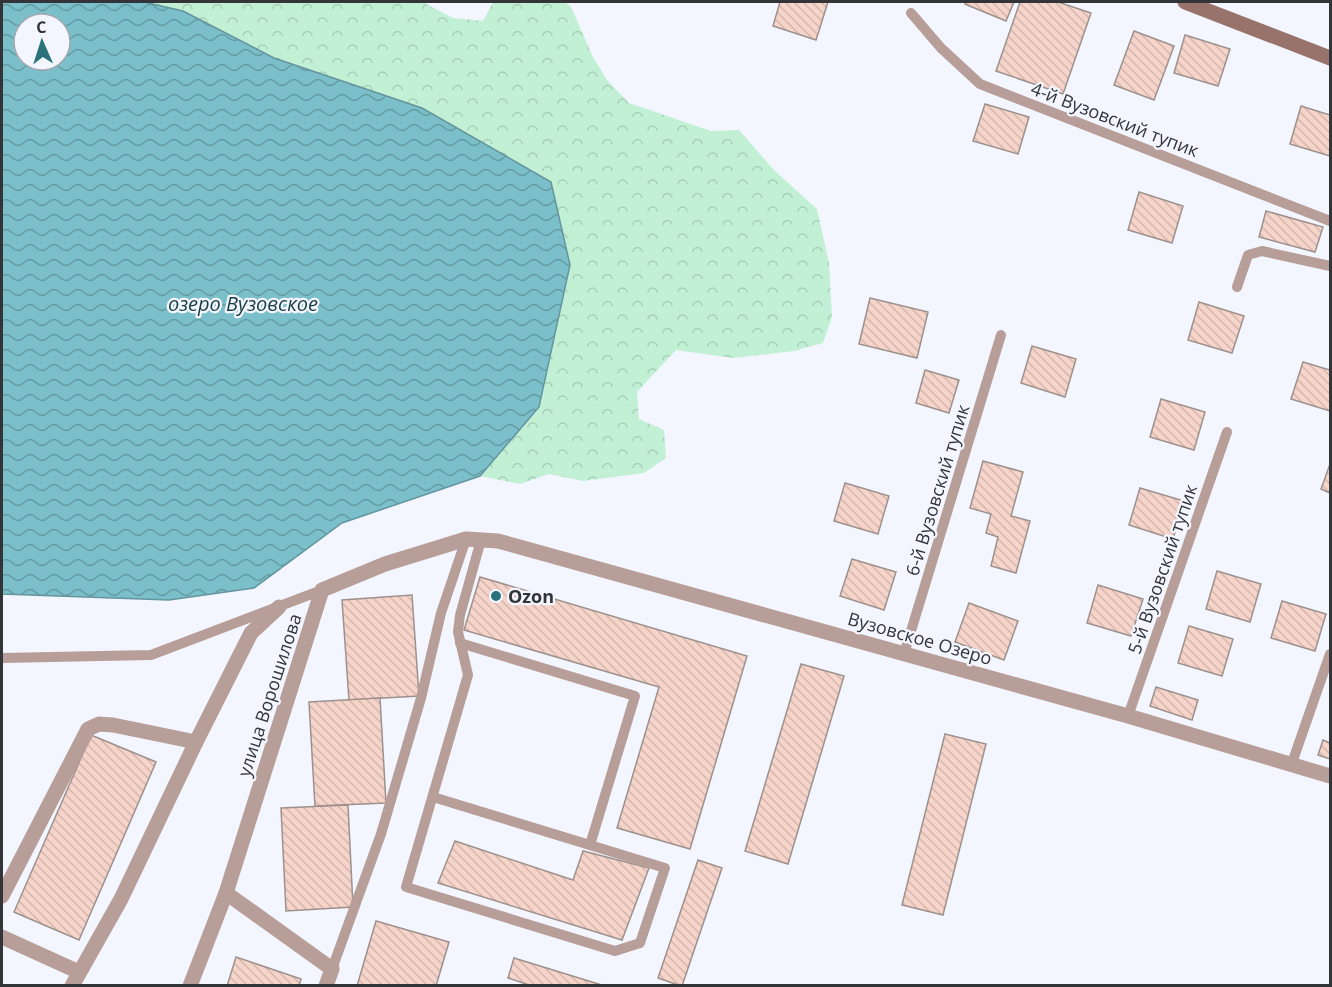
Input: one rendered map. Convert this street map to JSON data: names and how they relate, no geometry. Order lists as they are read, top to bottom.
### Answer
{
  "streets": {
    "street": ["Вузовское Озеро", "улица Ворошилова"],
    "lane": ["4-й Вузовский тупик", "6-й Вузовский тупик", "5-й Вузовский тупик"]
  },
  "crossings": [
    ["6-й Вузовский тупик", "Вузовское Озеро"],
    ["5-й Вузовский тупик", "Вузовское Озеро"]
  ],
  "water": ["озеро Вузовское"],
  "places": ["Ozon"],
  "north": "top"
}
